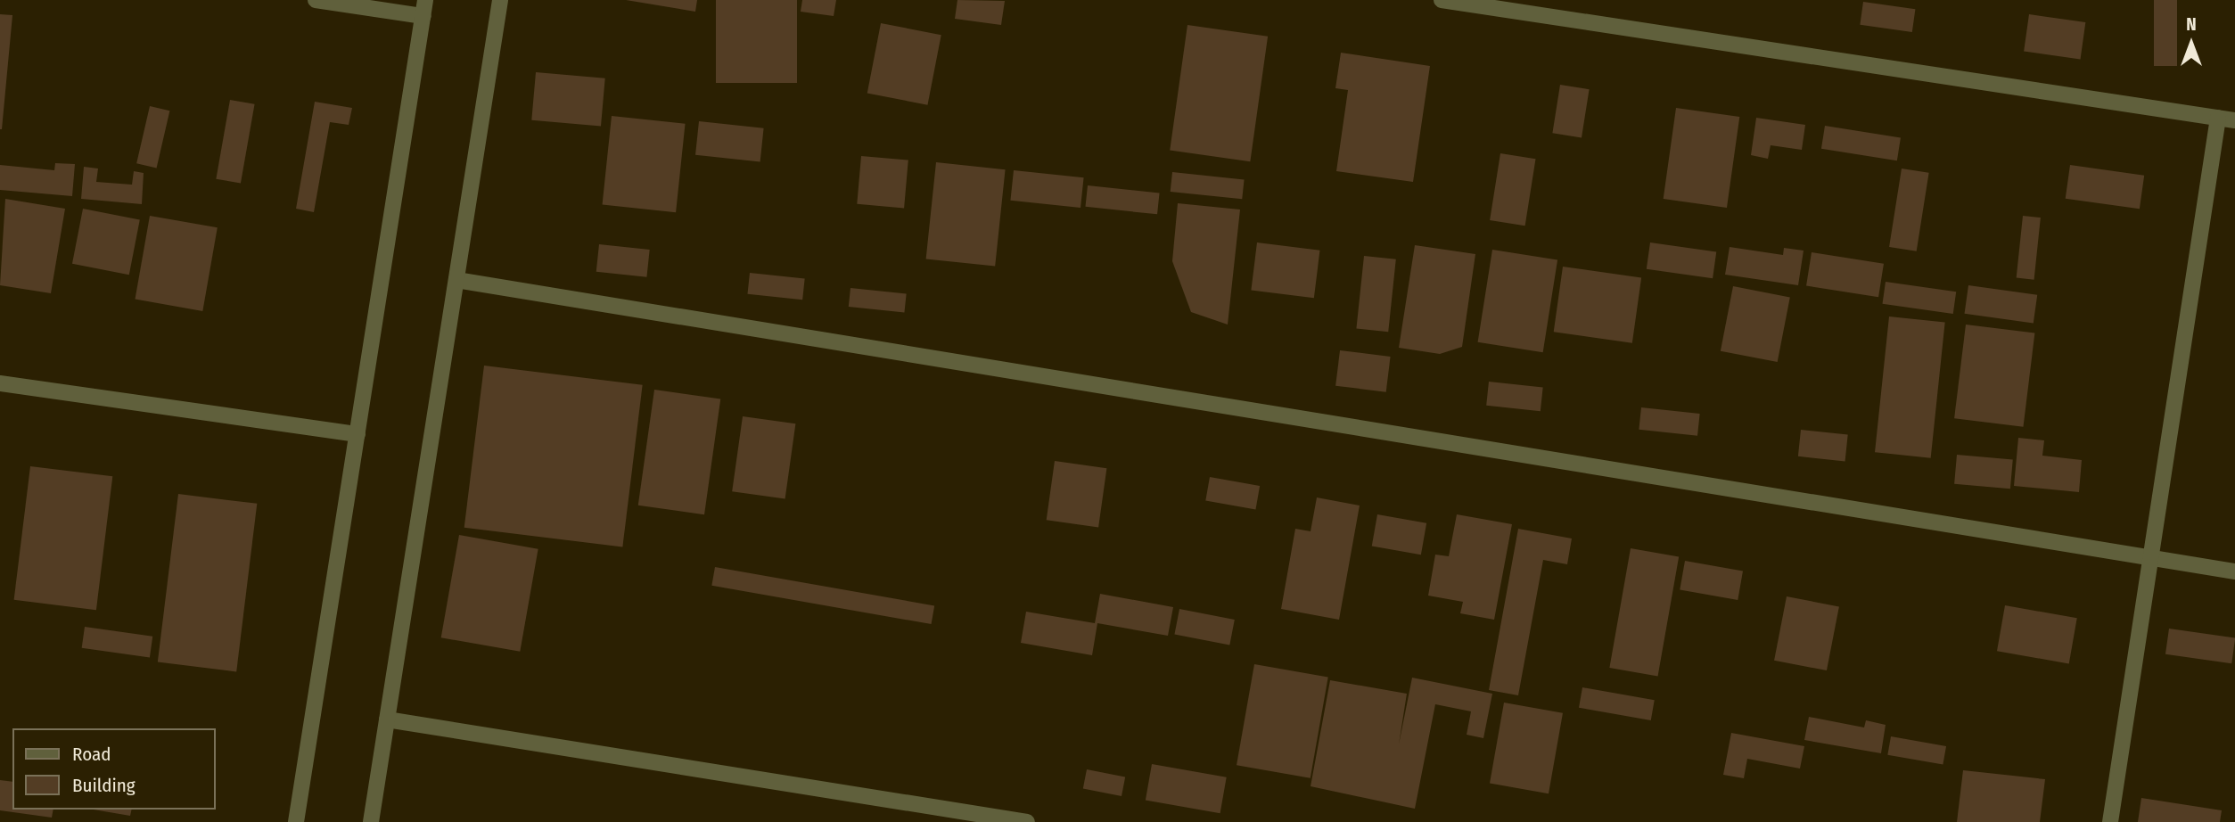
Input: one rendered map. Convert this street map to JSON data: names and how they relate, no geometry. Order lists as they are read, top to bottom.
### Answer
{
  "legend": ["Road", "Building"],
  "north": "top"
}
